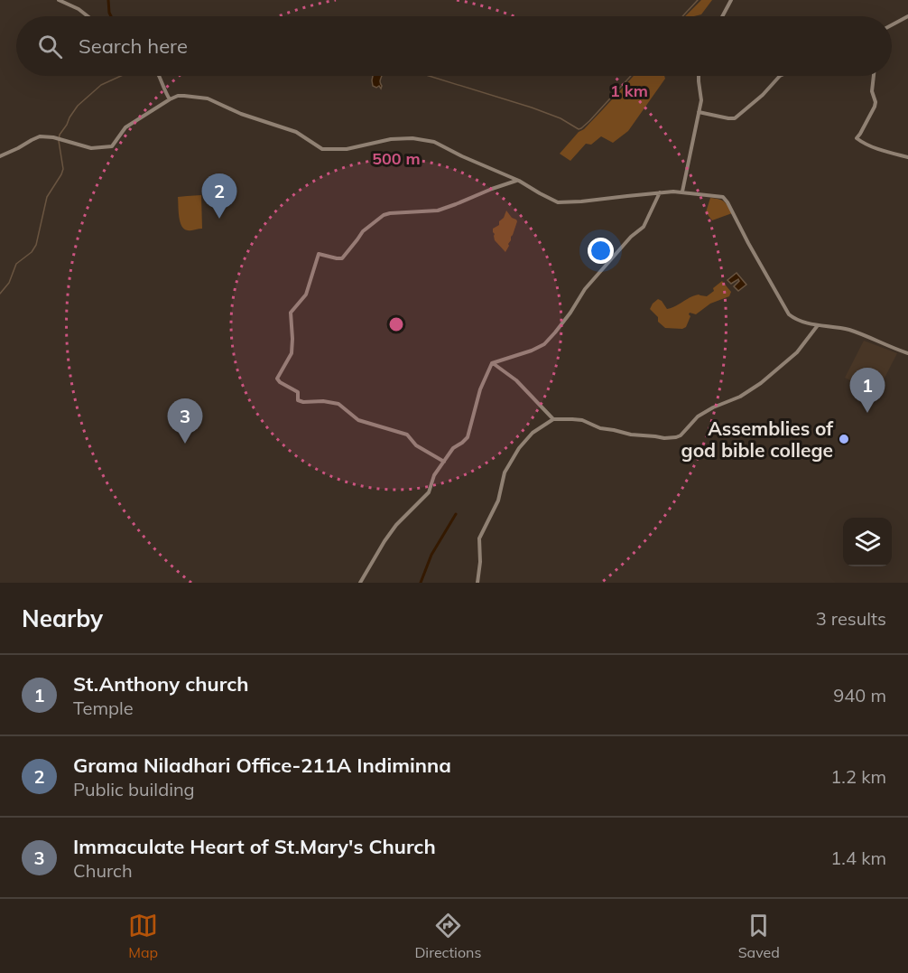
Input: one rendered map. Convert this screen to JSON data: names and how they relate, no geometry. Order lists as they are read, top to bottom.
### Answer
{
  "places": ["Assemblies of god bible college"],
  "page": {
    "search": "Search here",
    "pins": ["2", "1", "3"],
    "heading": ["Nearby", "3 results"],
    "list": [
      {
        "mark": "1",
        "name": "St.Anthony church",
        "note": "Temple",
        "value": "940 m"
      },
      {
        "mark": "2",
        "name": "Grama Niladhari Office-211A Indiminna",
        "note": "Public building",
        "value": "1.2 km"
      },
      {
        "mark": "3",
        "name": "Immaculate Heart of St.Mary's Church",
        "note": "Church",
        "value": "1.4 km"
      }
    ],
    "nav": ["Map", "Directions", "Saved"]
  },
  "rings": ["1 km", "500 m"]
}
